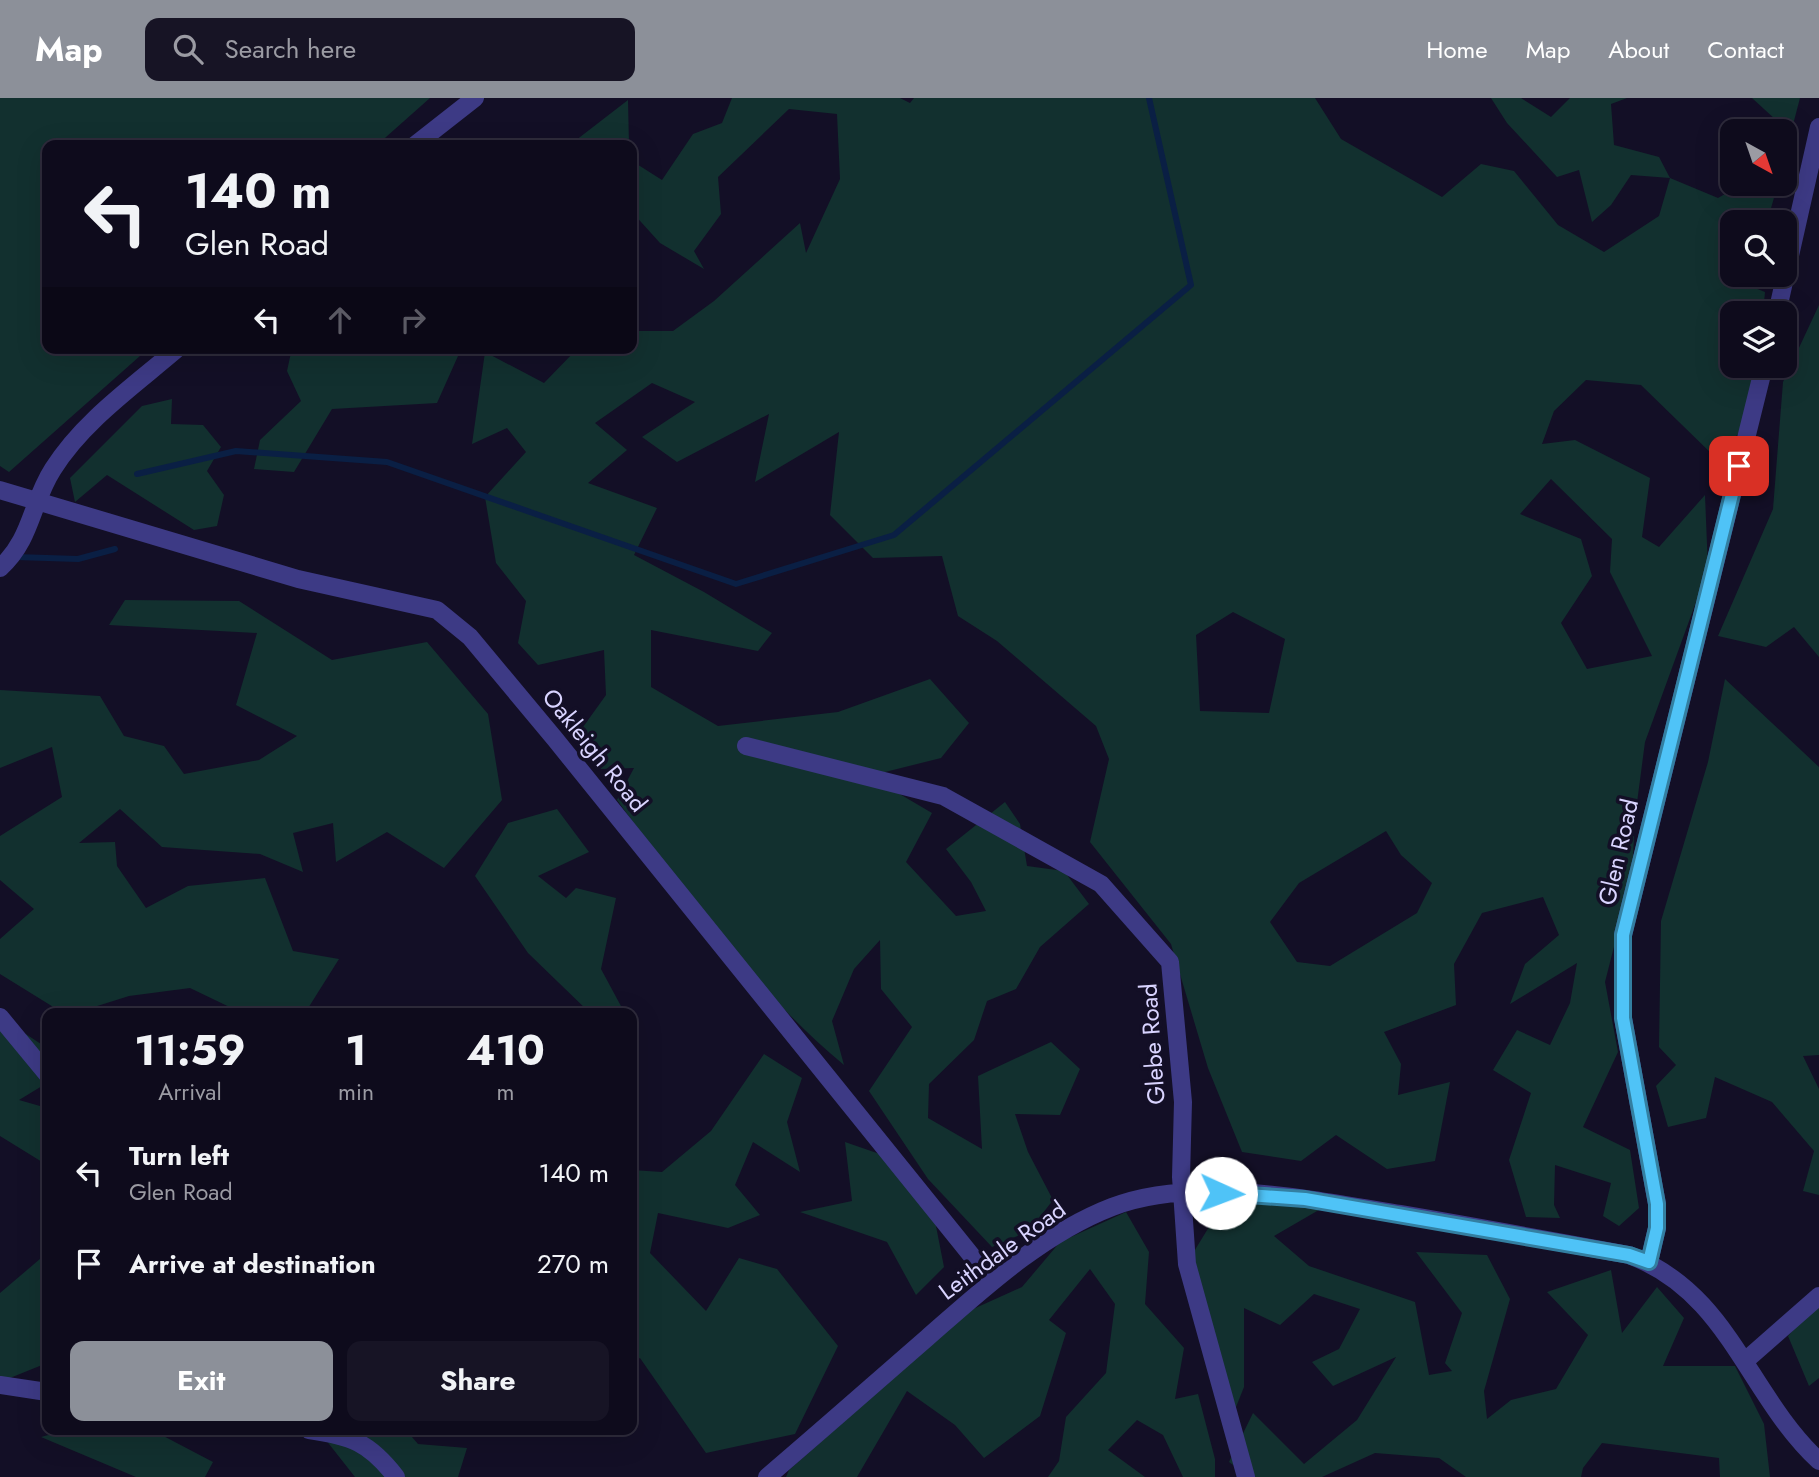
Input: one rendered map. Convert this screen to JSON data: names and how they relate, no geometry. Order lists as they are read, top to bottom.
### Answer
{
  "streets": {
    "street": [
      "Oakleigh Road",
      "Glen Road",
      "Glebe Road",
      "Leithdale Road"
    ]
  },
  "crossings": [
    ["Oakleigh Road", "Leithdale Road"],
    ["Glen Road", "Leithdale Road"],
    ["Glebe Road", "Leithdale Road"]
  ],
  "north": "bottom right",
  "page": {
    "header": "Map",
    "search": "Search here",
    "nav": [
      "Home",
      "Map",
      "About",
      "Contact"
    ],
    "turn": ["140 m", "Glen Road"],
    "eta": [
      "11:59",
      "Arrival",
      "1",
      "min",
      "410",
      "m"
    ],
    "list": [
      {
        "name": "Turn left",
        "note": "Glen Road",
        "value": "140 m"
      },
      {
        "name": "Arrive at destination",
        "value": "270 m"
      }
    ],
    "buttons": ["Exit", "Share"]
  }
}
